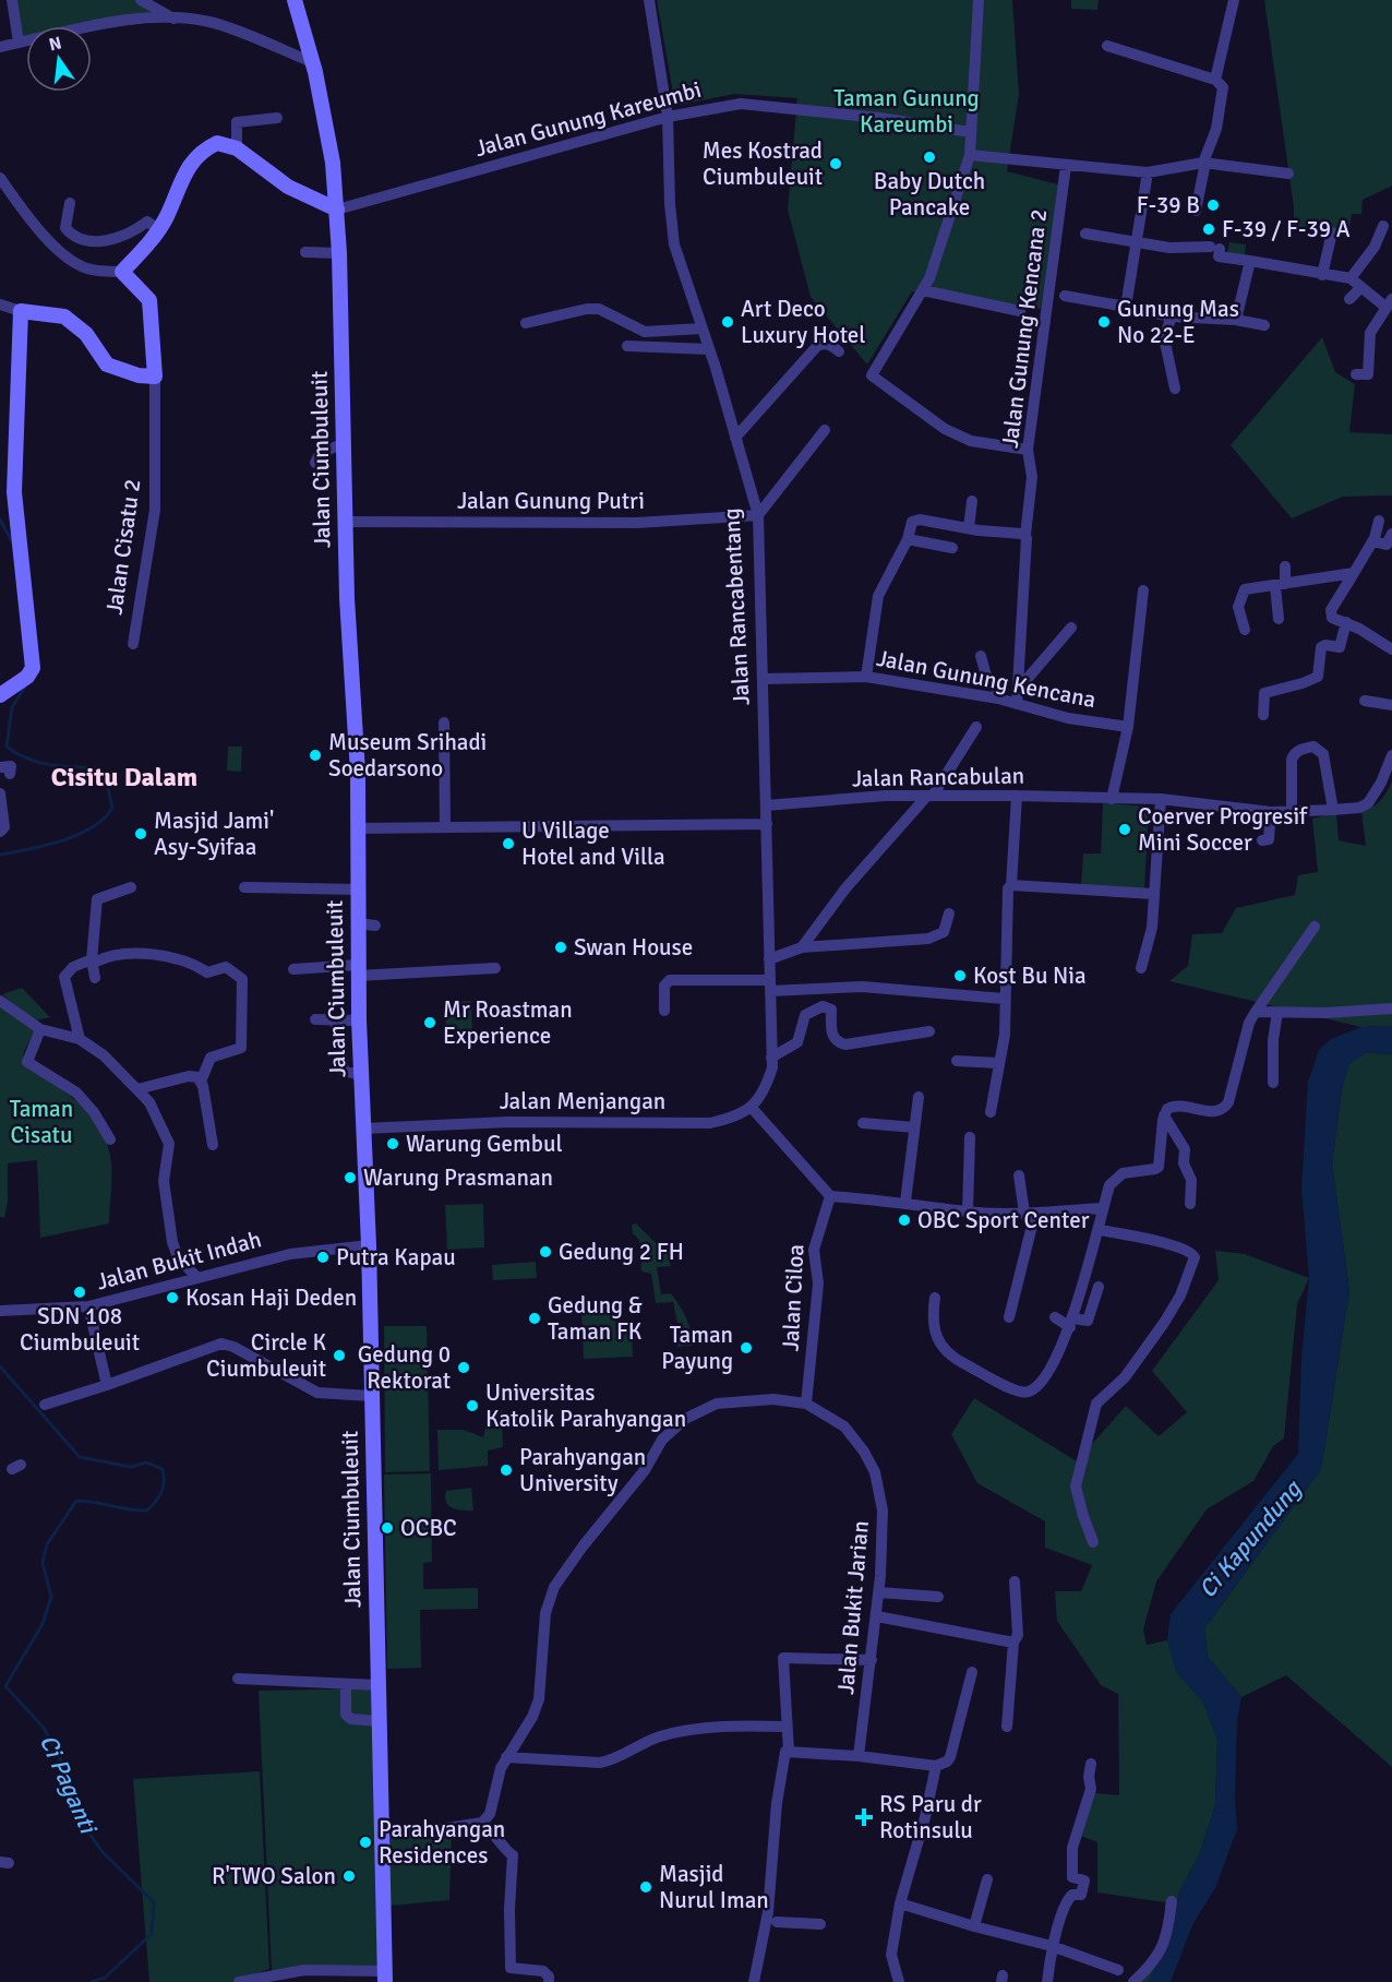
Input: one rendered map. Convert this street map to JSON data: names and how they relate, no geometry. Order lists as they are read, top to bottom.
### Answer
{
  "streets": {
    "main road": ["Jalan Ciumbuleuit"],
    "street": [
      "Jalan Gunung Kareumbi",
      "Jalan Gunung Kencana 2",
      "Jalan Gunung Putri",
      "Jalan Cisatu 2",
      "Jalan Rancabentang",
      "Jalan Gunung Kencana",
      "Jalan Rancabulan",
      "Jalan Menjangan",
      "Jalan Bukit Indah",
      "Jalan Ciloa",
      "Jalan Bukit Jarian"
    ]
  },
  "crossings": [
    ["Jalan Gunung Kareumbi", "Jalan Ciumbuleuit"],
    ["Jalan Gunung Kareumbi", "Jalan Rancabentang"],
    ["Jalan Gunung Kencana 2", "Jalan Gunung Kencana"],
    ["Jalan Ciumbuleuit", "Jalan Gunung Putri"],
    ["Jalan Ciumbuleuit", "Jalan Menjangan"],
    ["Jalan Ciumbuleuit", "Jalan Bukit Indah"],
    ["Jalan Gunung Putri", "Jalan Rancabentang"],
    ["Jalan Rancabentang", "Jalan Gunung Kencana"],
    ["Jalan Rancabentang", "Jalan Rancabulan"],
    ["Jalan Ciloa", "Jalan Bukit Jarian"]
  ],
  "districts": ["Cisitu Dalam"],
  "water": ["Ci Kapundung", "Ci Paganti"],
  "parks": ["Taman Gunung Kareumbi", "Taman Cisatu"],
  "places": {
    "other": [
      "Baby Dutch Pancake",
      "Mes Kostrad Ciumbuleuit",
      "F-39 B",
      "F-39 / F-39 A",
      "Art Deco Luxury Hotel",
      "Gunung Mas No 22-E",
      "Museum Srihadi Soedarsono",
      "Coerver Progresif Mini Soccer",
      "Masjid Jami' Asy-Syifaa",
      "U Village Hotel and Villa",
      "Swan House",
      "Kost Bu Nia",
      "Mr Roastman Experience",
      "Warung Gembul",
      "Warung Prasmanan",
      "OBC Sport Center",
      "Gedung 2 FH",
      "Putra Kapau",
      "SDN 108 Ciumbuleuit",
      "Kosan Haji Deden",
      "Gedung & Taman FK",
      "Taman Payung",
      "Circle K Ciumbuleuit",
      "Gedung 0 Rektorat",
      "Universitas Katolik Parahyangan",
      "Parahyangan University",
      "OCBC",
      "Parahyangan Residences",
      "R'TWO Salon",
      "Masjid Nurul Iman"
    ],
    "health": ["RS Paru dr Rotinsulu"]
  },
  "north": "top"
}
